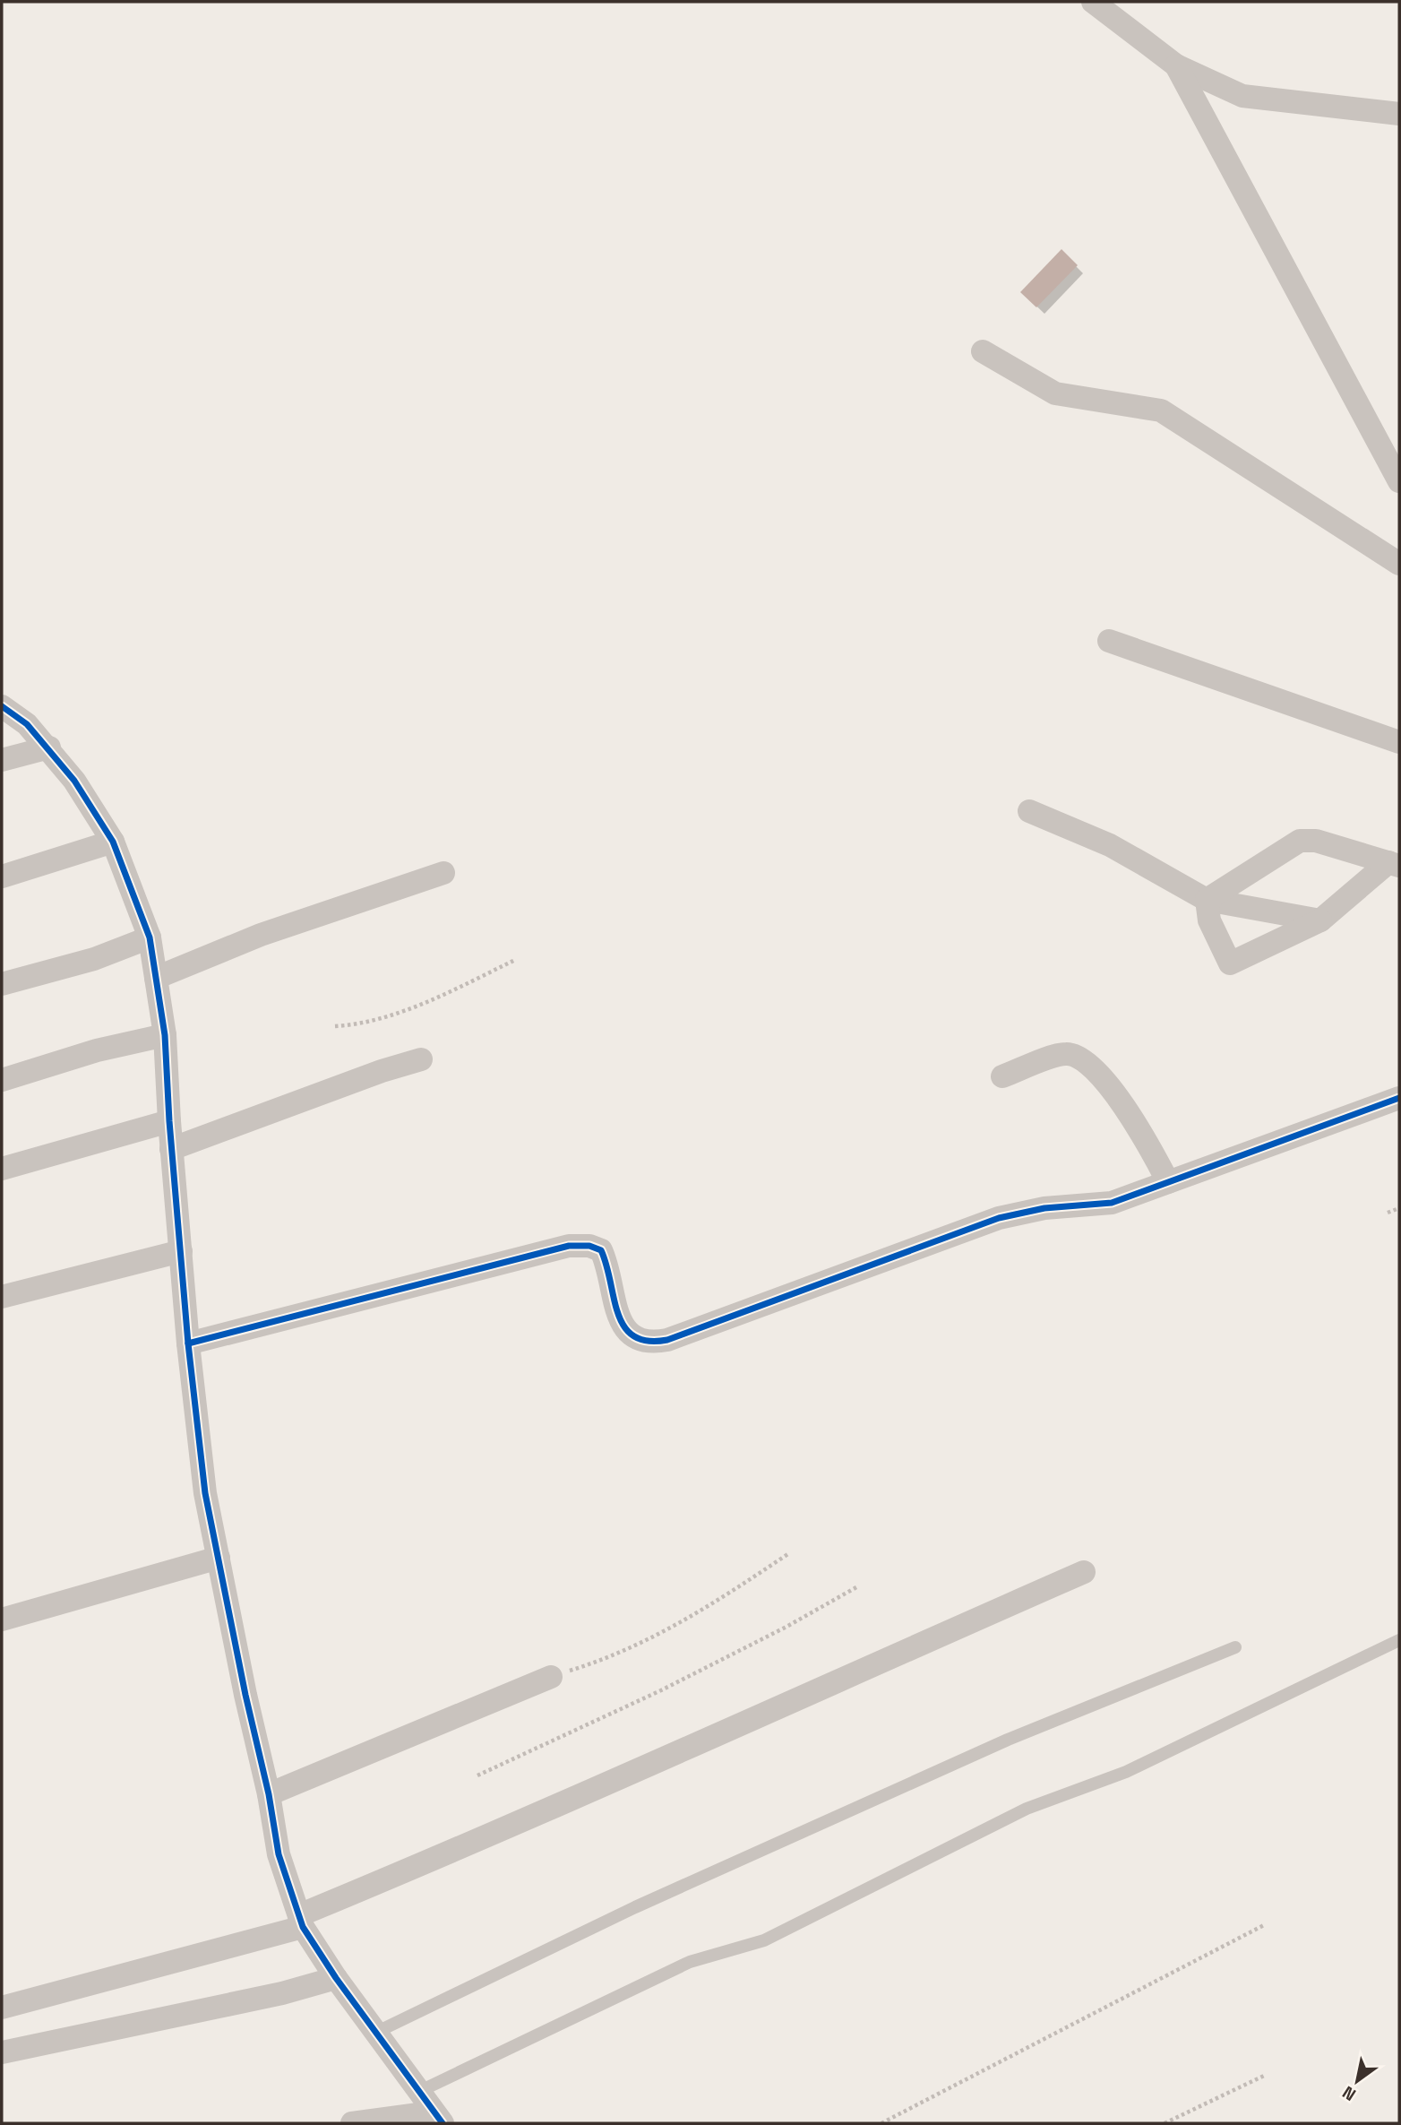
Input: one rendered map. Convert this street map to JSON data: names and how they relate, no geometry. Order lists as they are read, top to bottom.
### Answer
{
  "north": "bottom left"
}
